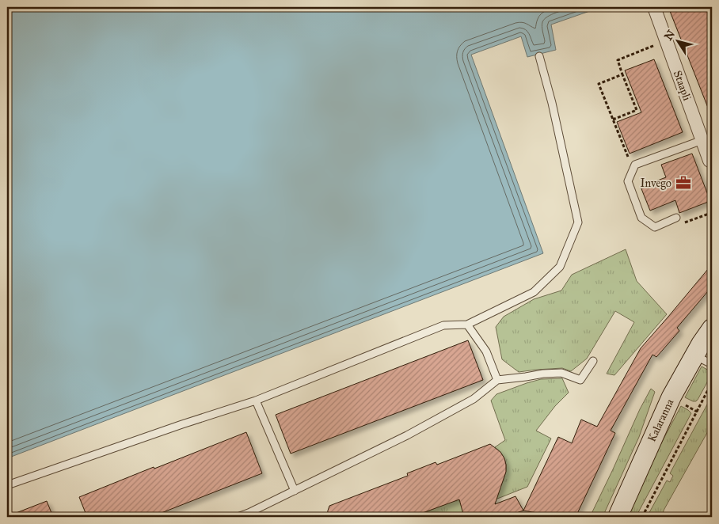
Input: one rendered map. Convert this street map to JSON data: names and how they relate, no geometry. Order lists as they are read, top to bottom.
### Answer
{
  "streets": {
    "street": ["Staapli", "Kalaranna"]
  },
  "places": {
    "office": ["Invego"]
  },
  "north": "top left"
}
